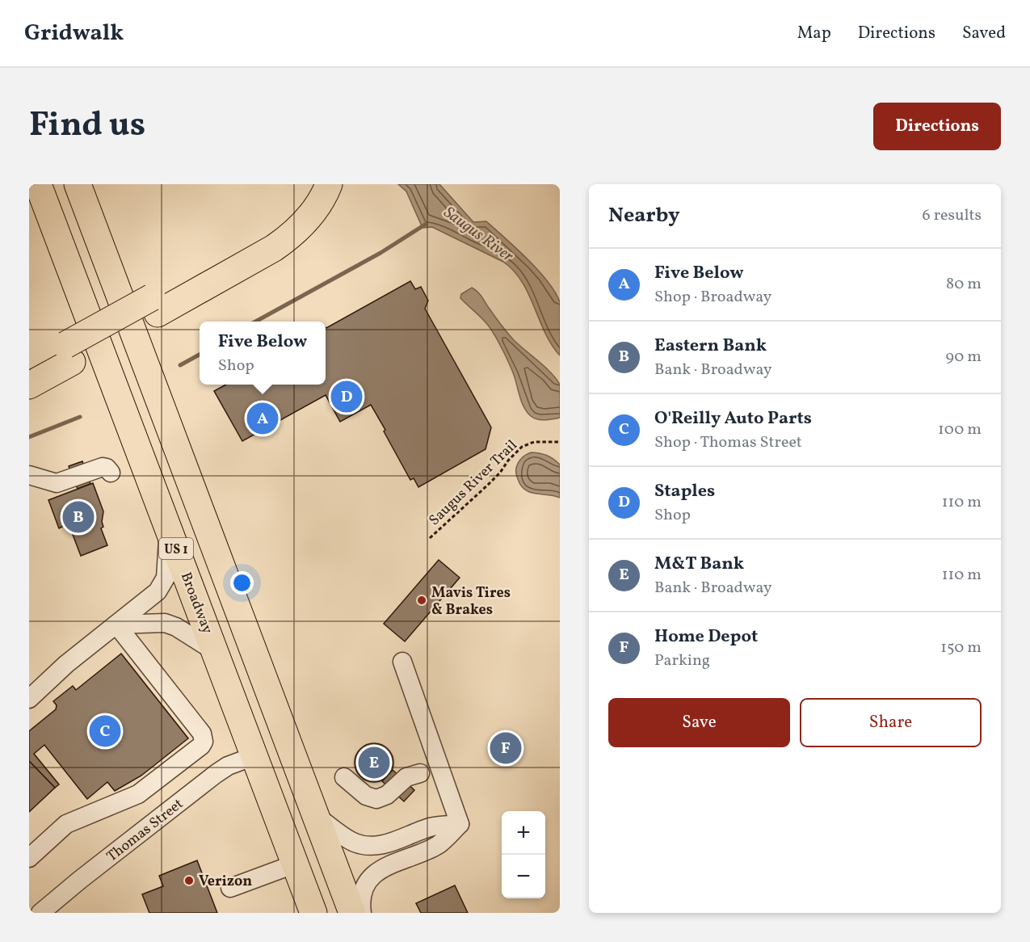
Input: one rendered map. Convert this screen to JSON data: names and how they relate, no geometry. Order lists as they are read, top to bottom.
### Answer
{
  "streets": {
    "highway": ["US 1", "Broadway"],
    "street": ["Thomas Street"],
    "path": ["Saugus River Trail"]
  },
  "crossings": [
    ["Broadway", "Thomas Street"]
  ],
  "water": ["Saugus River"],
  "places": ["Mavis Tires & Brakes", "Verizon"],
  "page": {
    "header": "Gridwalk",
    "nav": ["Map", "Directions", "Saved"],
    "title": "Find us",
    "buttons": [
      "Directions",
      ["Save", "Share"]
    ],
    "heading": ["Nearby", "6 results"],
    "list": [
      {
        "mark": "A",
        "name": "Five Below",
        "note": "Shop · Broadway",
        "value": "80 m"
      },
      {
        "mark": "B",
        "name": "Eastern Bank",
        "note": "Bank · Broadway",
        "value": "90 m"
      },
      {
        "mark": "C",
        "name": "O'Reilly Auto Parts",
        "note": "Shop · Thomas Street",
        "value": "100 m"
      },
      {
        "mark": "D",
        "name": "Staples",
        "note": "Shop",
        "value": "110 m"
      },
      {
        "mark": "E",
        "name": "M&T Bank",
        "note": "Bank · Broadway",
        "value": "110 m"
      },
      {
        "mark": "F",
        "name": "Home Depot",
        "note": "Parking",
        "value": "150 m"
      }
    ],
    "popup": ["Five Below", "Shop"],
    "pins": [
      "D",
      "A",
      "B",
      "C",
      "F",
      "E"
    ],
    "map_buttons": ["+", "−"]
  }
}
